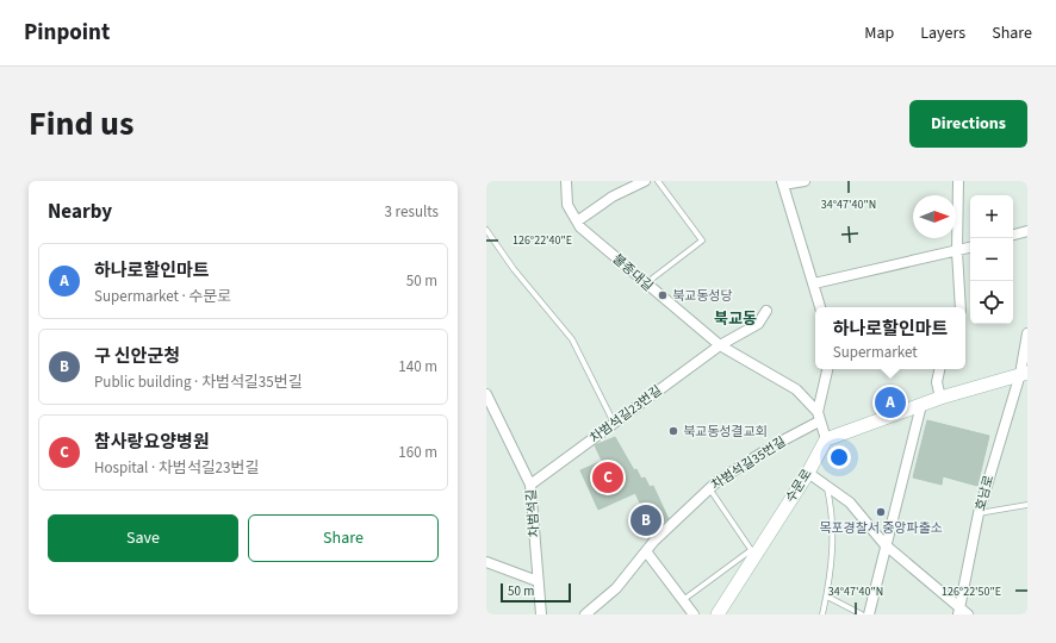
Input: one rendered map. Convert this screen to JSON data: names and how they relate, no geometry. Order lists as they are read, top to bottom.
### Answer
{
  "streets": {
    "street": [
      "불종대길",
      "차범석길23번길",
      "차범석길35번길",
      "수문로",
      "호남로",
      "차범석길"
    ]
  },
  "crossings": [
    ["불종대길", "차범석길23번길"],
    ["불종대길", "차범석길35번길"],
    ["불종대길", "수문로"],
    ["차범석길23번길", "차범석길"]
  ],
  "districts": ["북교동"],
  "places": ["북교동성당", "북교동성결교회", "목포경찰서 중앙파출소"],
  "scale_bar": "50 m",
  "north": "right",
  "page": {
    "header": "Pinpoint",
    "nav": ["Map", "Layers", "Share"],
    "title": "Find us",
    "buttons": [
      "Directions",
      ["Save", "Share"]
    ],
    "heading": ["Nearby", "3 results"],
    "map_buttons": ["+", "−"],
    "list": [
      {
        "mark": "A",
        "name": "하나로할인마트",
        "note": "Supermarket · 수문로",
        "value": "50 m"
      },
      {
        "mark": "B",
        "name": "구 신안군청",
        "note": "Public building · 차범석길35번길",
        "value": "140 m"
      },
      {
        "mark": "C",
        "name": "참사랑요양병원",
        "note": "Hospital · 차범석길23번길",
        "value": "160 m"
      }
    ],
    "popup": ["하나로할인마트", "Supermarket"],
    "pins": ["A", "C", "B"],
    "scale": "50 m"
  },
  "coordinates": ["34°47'40\"N", "126°22'40\"E", "126°22'50\"E"]
}
